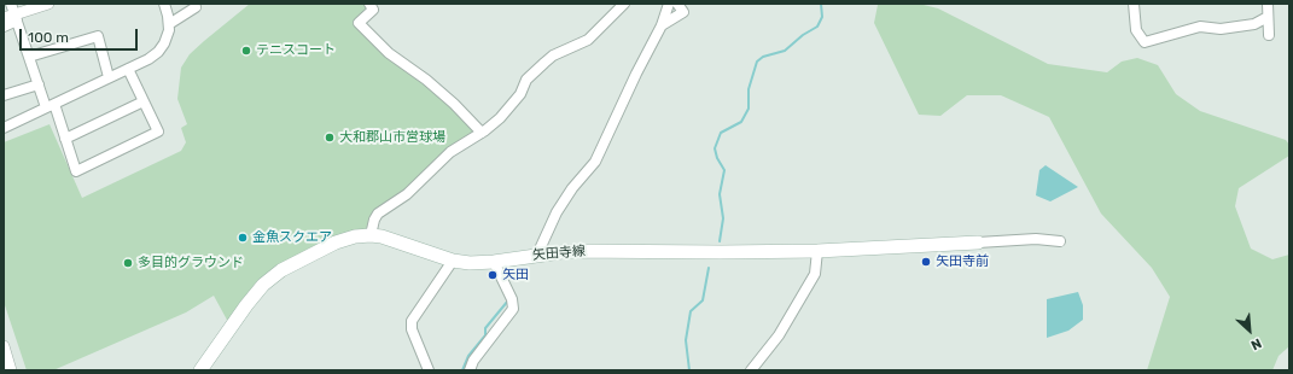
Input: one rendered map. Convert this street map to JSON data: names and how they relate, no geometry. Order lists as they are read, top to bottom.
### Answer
{
  "streets": {
    "main road": ["矢田寺線"]
  },
  "places": [
    "テニスコート",
    "大和郡山市営球場",
    "金魚スクエア",
    "矢田寺前",
    "多目的グラウンド",
    "矢田"
  ],
  "scale_bar": "100 m",
  "north": "bottom right"
}
